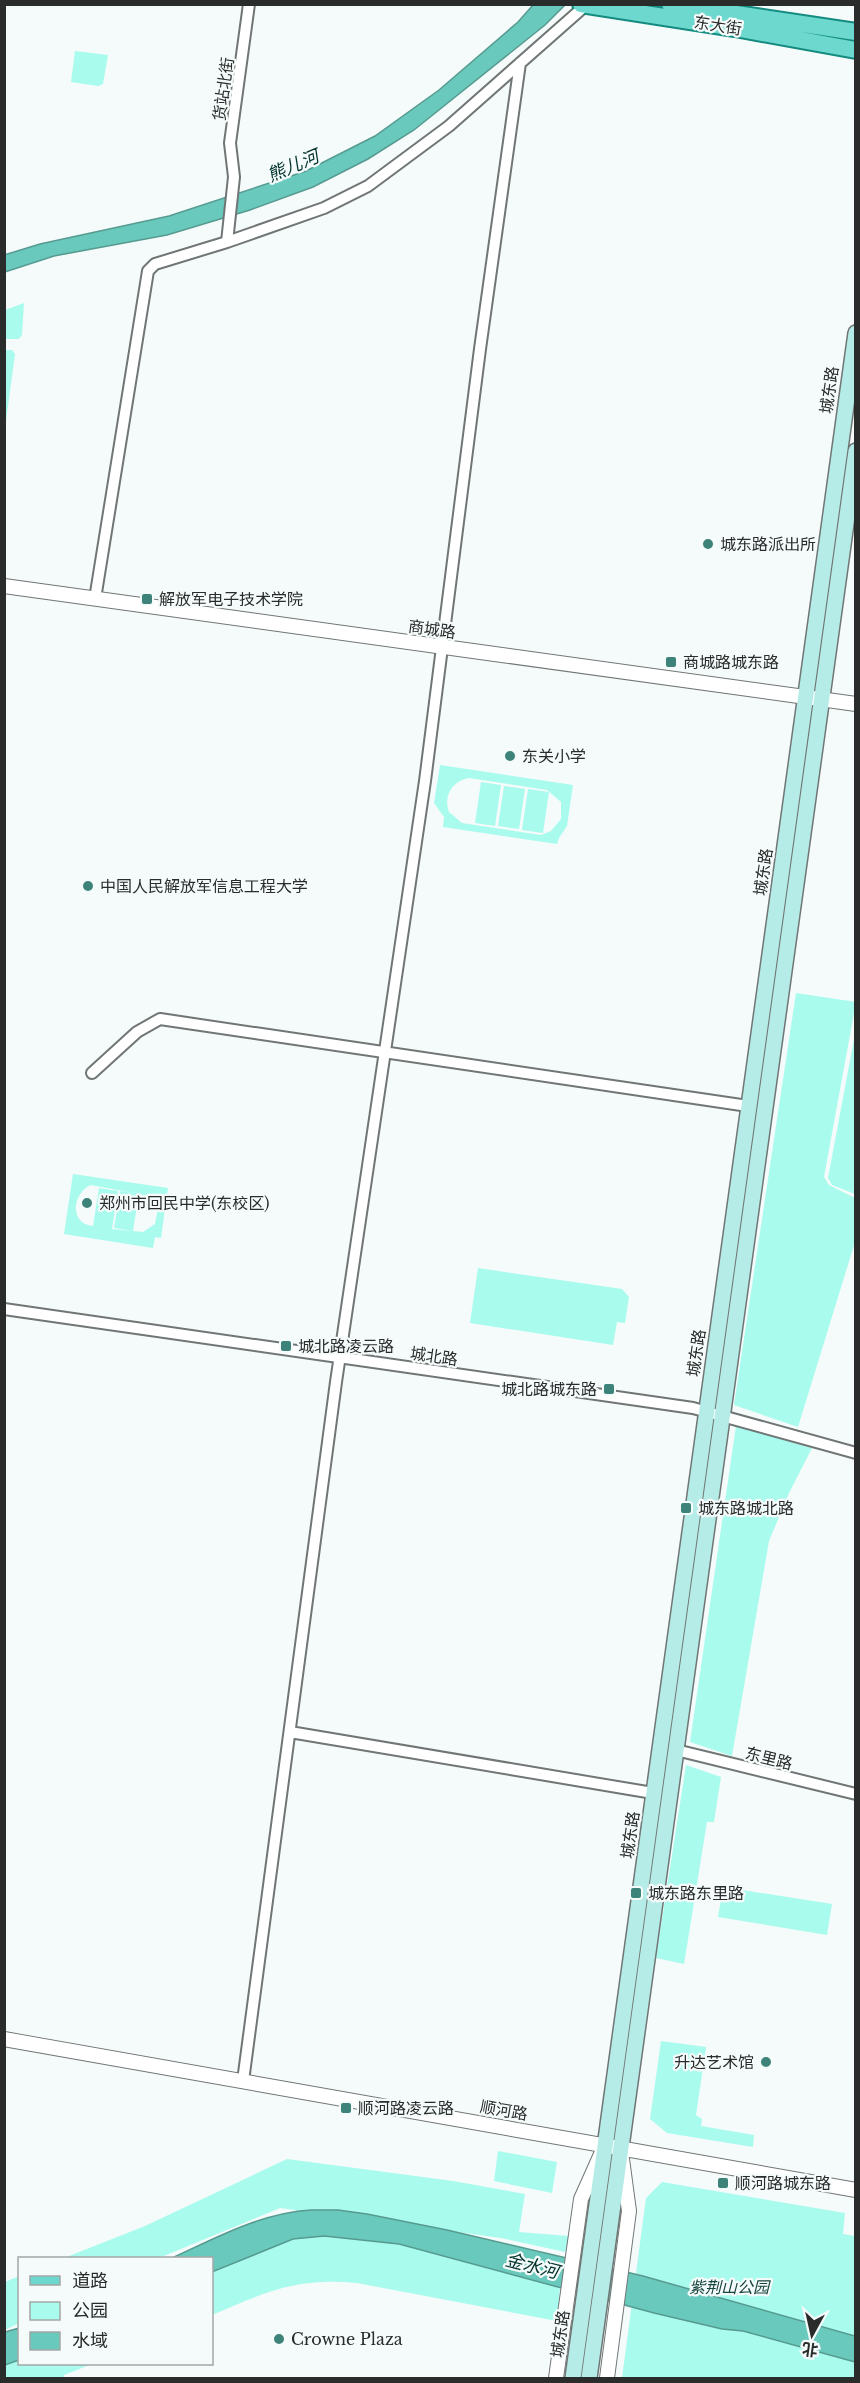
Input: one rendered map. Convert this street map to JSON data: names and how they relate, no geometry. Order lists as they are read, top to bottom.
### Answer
{
  "streets": {
    "main road": ["东大街", "城东路"],
    "street": [
      "货站北街",
      "商城路",
      "城北路",
      "东里路",
      "顺河路"
    ]
  },
  "crossings": [
    ["城东路", "商城路"],
    ["城东路", "城北路"],
    ["城东路", "东里路"],
    ["城东路", "顺河路"]
  ],
  "water": ["熊儿河", "金水河"],
  "parks": ["紫荆山公园"],
  "places": {
    "other": [
      "城东路派出所",
      "东关小学",
      "中国人民解放军信息工程大学",
      "郑州市回民中学(东校区)",
      "升达艺术馆",
      "Crowne Plaza"
    ],
    "transit": [
      "解放军电子技术学院",
      "商城路城东路",
      "城北路凌云路",
      "城北路城东路",
      "城东路城北路",
      "城东路东里路",
      "顺河路凌云路",
      "顺河路城东路"
    ]
  },
  "legend": ["道路", "公园", "水域"],
  "north": "bottom"
}
